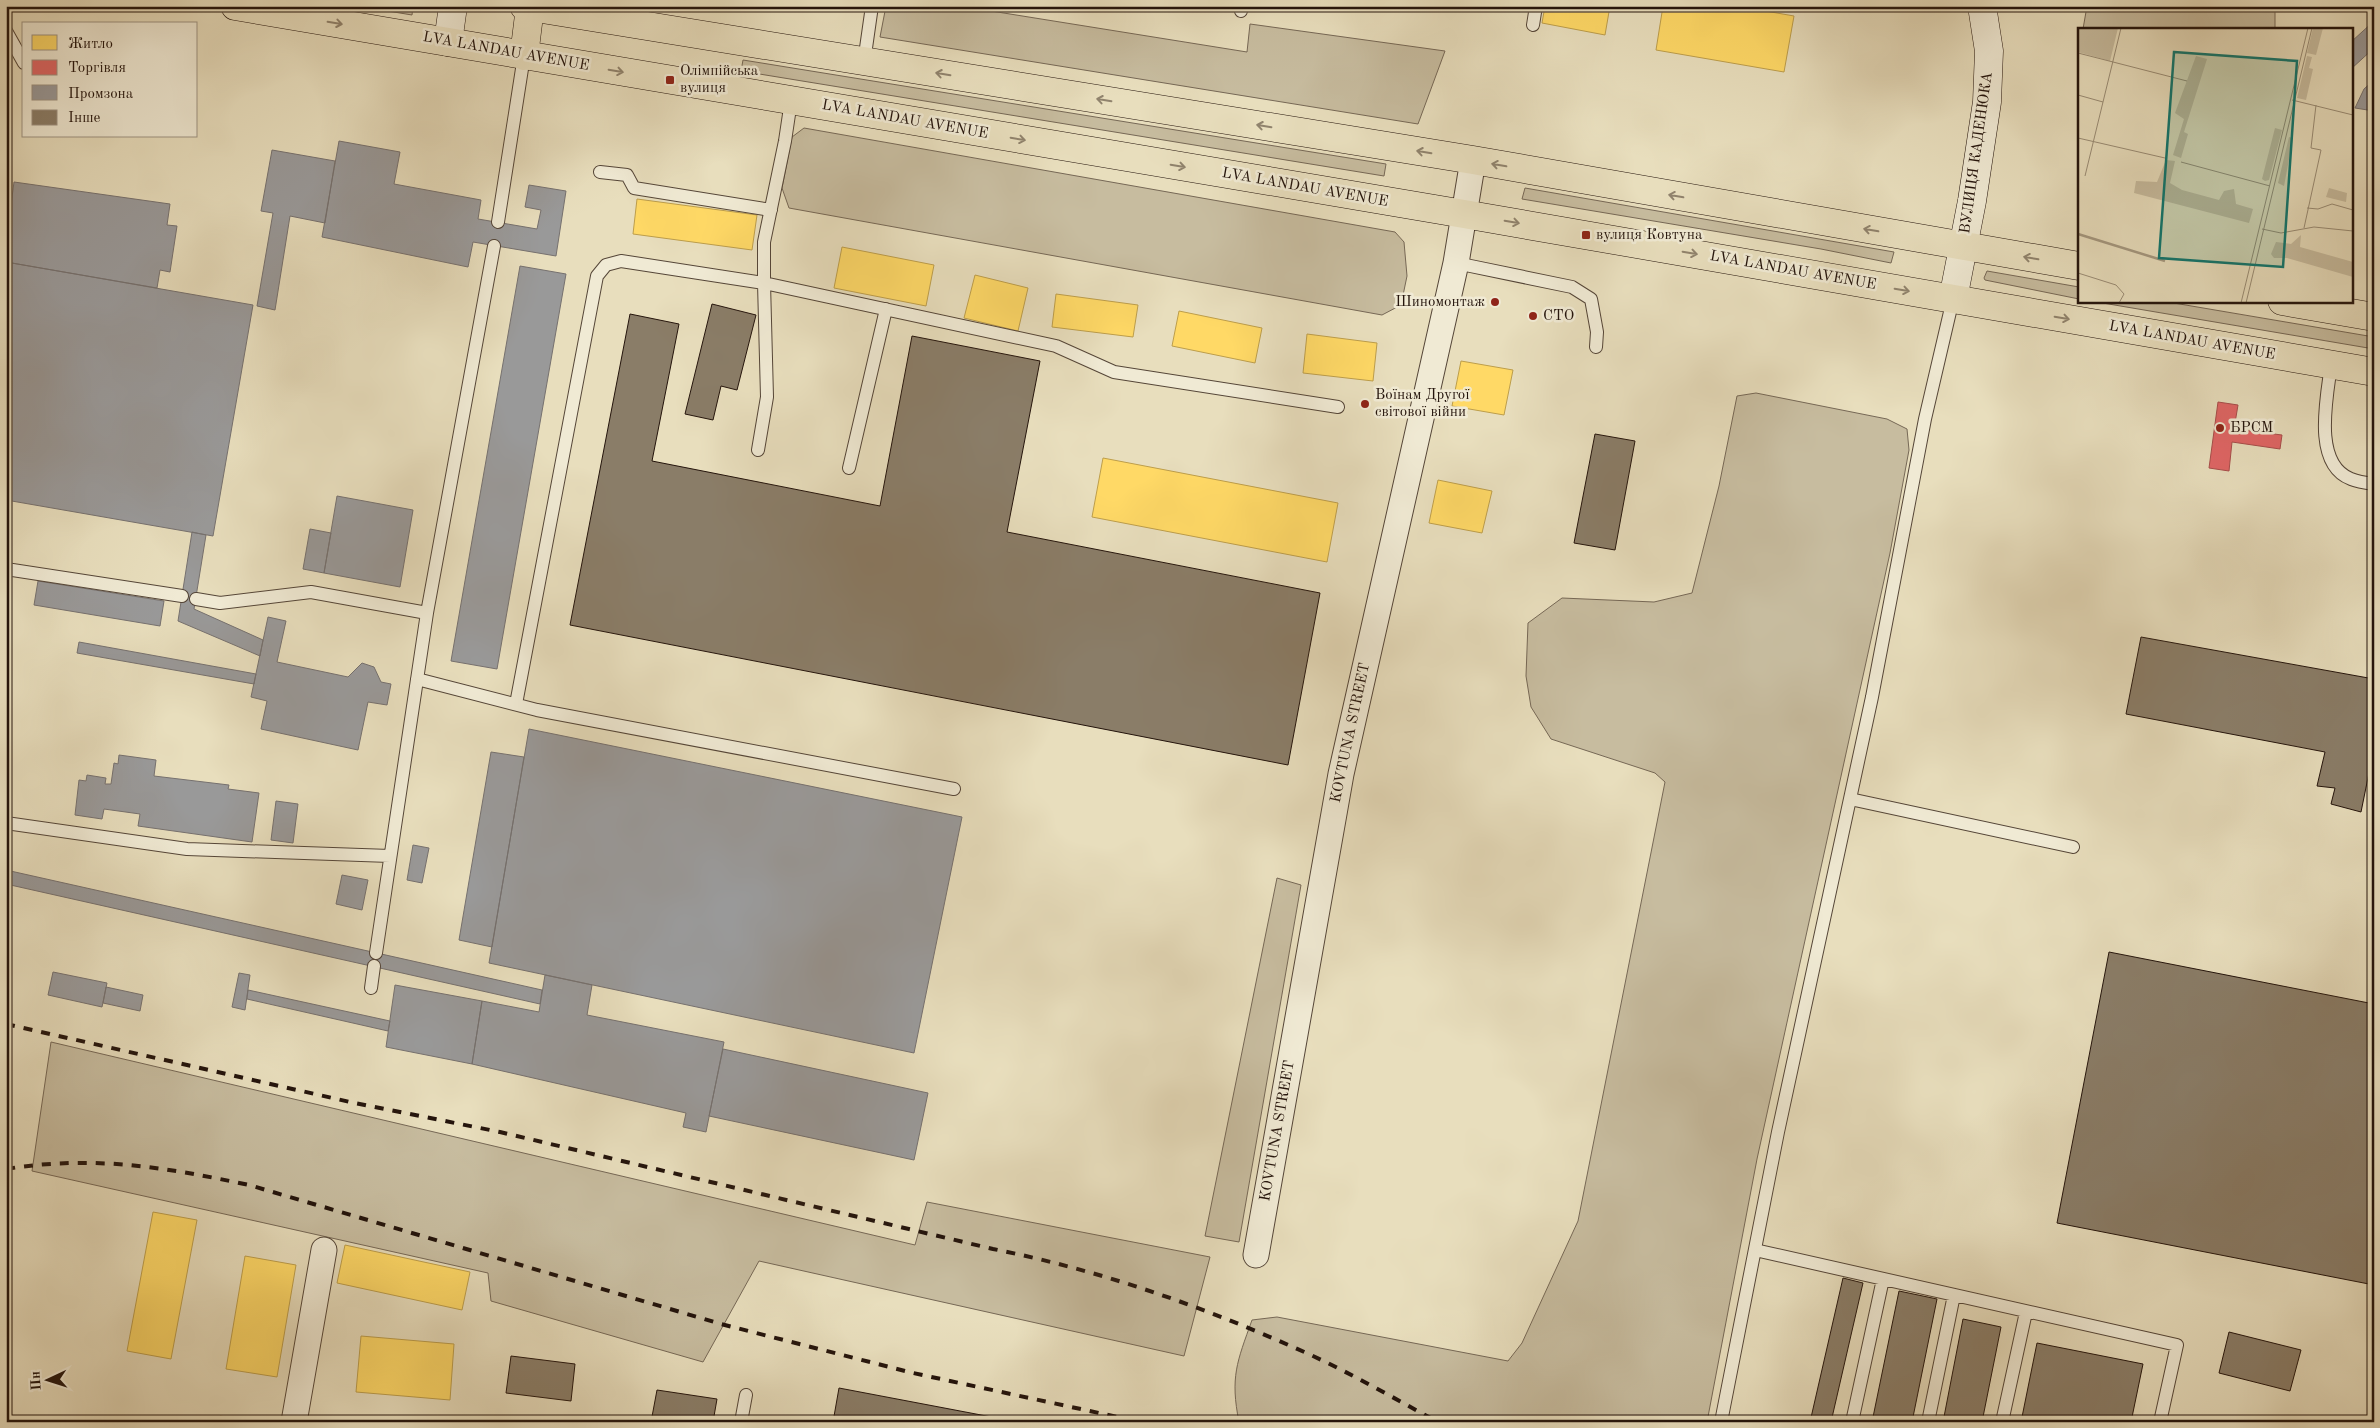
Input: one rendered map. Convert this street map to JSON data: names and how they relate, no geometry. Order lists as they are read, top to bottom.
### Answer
{
  "streets": {
    "main road": ["LVA LANDAU AVENUE"],
    "street": ["ВУЛИЦЯ КАДЕНЮКА", "KOVTUNA STREET"]
  },
  "crossings": [
    ["LVA LANDAU AVENUE", "ВУЛИЦЯ КАДЕНЮКА"],
    ["LVA LANDAU AVENUE", "KOVTUNA STREET"]
  ],
  "places": {
    "transit": ["Олімпійська вулиця", "вулиця Ковтуна"],
    "other": [
      "Шиномонтаж",
      "СТО",
      "Воїнам Другої світової війни",
      "БРСМ"
    ]
  },
  "legend": [
    "Житло",
    "Торгівля",
    "Промзона",
    "Інше"
  ],
  "north": "left"
}
